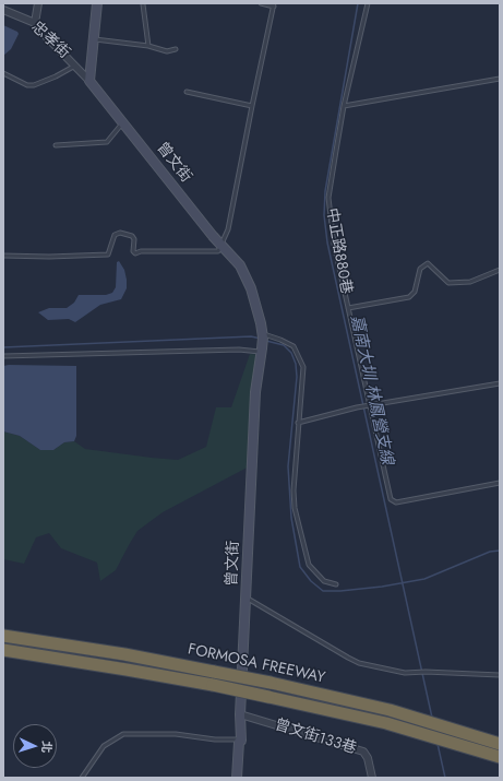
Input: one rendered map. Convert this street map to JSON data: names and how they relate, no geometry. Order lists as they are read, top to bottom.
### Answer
{
  "streets": {
    "highway": ["FORMOSA FREEWAY"],
    "main road": ["曾文街"],
    "street": ["忠孝街", "曾文街133巷"],
    "lane": ["中正路880巷"]
  },
  "crossings": [
    ["忠孝街", "曾文街"],
    ["曾文街", "曾文街133巷"]
  ],
  "water": ["嘉南大圳 林鳳營支線"],
  "north": "right"
}
